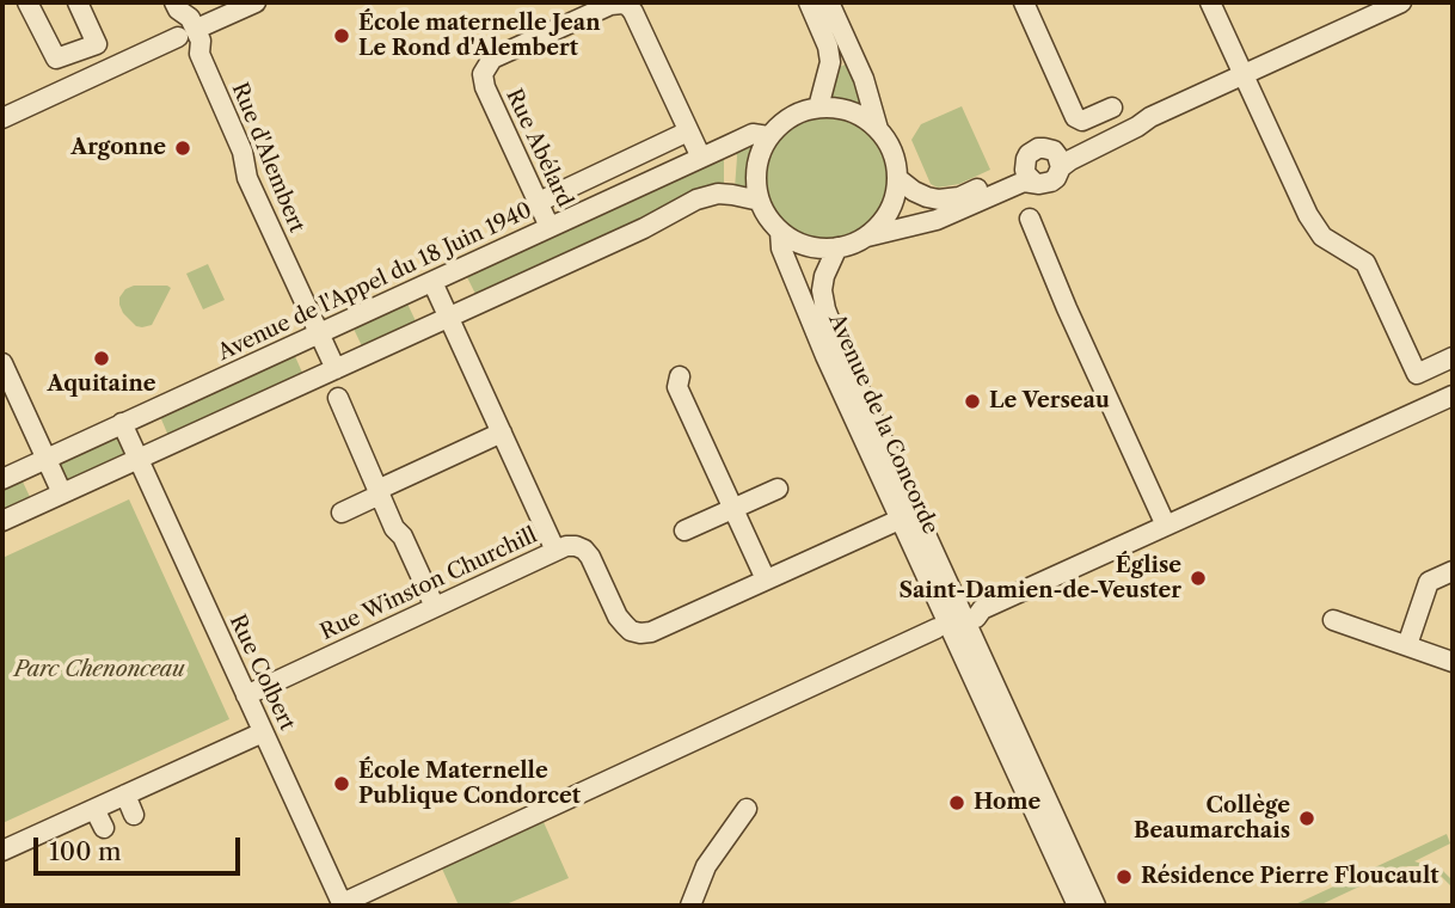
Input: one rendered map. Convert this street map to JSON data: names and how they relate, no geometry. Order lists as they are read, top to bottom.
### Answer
{
  "streets": {
    "street": [
      "Rue Abélard",
      "Rue d'Alembert",
      "Avenue de l'Appel du 18 Juin 1940",
      "Avenue de la Concorde",
      "Rue Winston Churchill",
      "Rue Colbert"
    ]
  },
  "crossings": [
    ["Rue Abélard", "Avenue de l'Appel du 18 Juin 1940"],
    ["Rue d'Alembert", "Avenue de l'Appel du 18 Juin 1940"],
    ["Avenue de l'Appel du 18 Juin 1940", "Avenue de la Concorde"],
    ["Avenue de l'Appel du 18 Juin 1940", "Rue Colbert"],
    ["Avenue de la Concorde", "Rue Winston Churchill"],
    ["Rue Winston Churchill", "Rue Colbert"]
  ],
  "parks": ["Parc Chenonceau"],
  "places": [
    "École maternelle Jean Le Rond d'Alembert",
    "Argonne",
    "Aquitaine",
    "Le Verseau",
    "Église Saint-Damien-de-Veuster",
    "École Maternelle Publique Condorcet",
    "Home",
    "Collège Beaumarchais",
    "Résidence Pierre Floucault"
  ],
  "scale_bar": "100 m"
}
